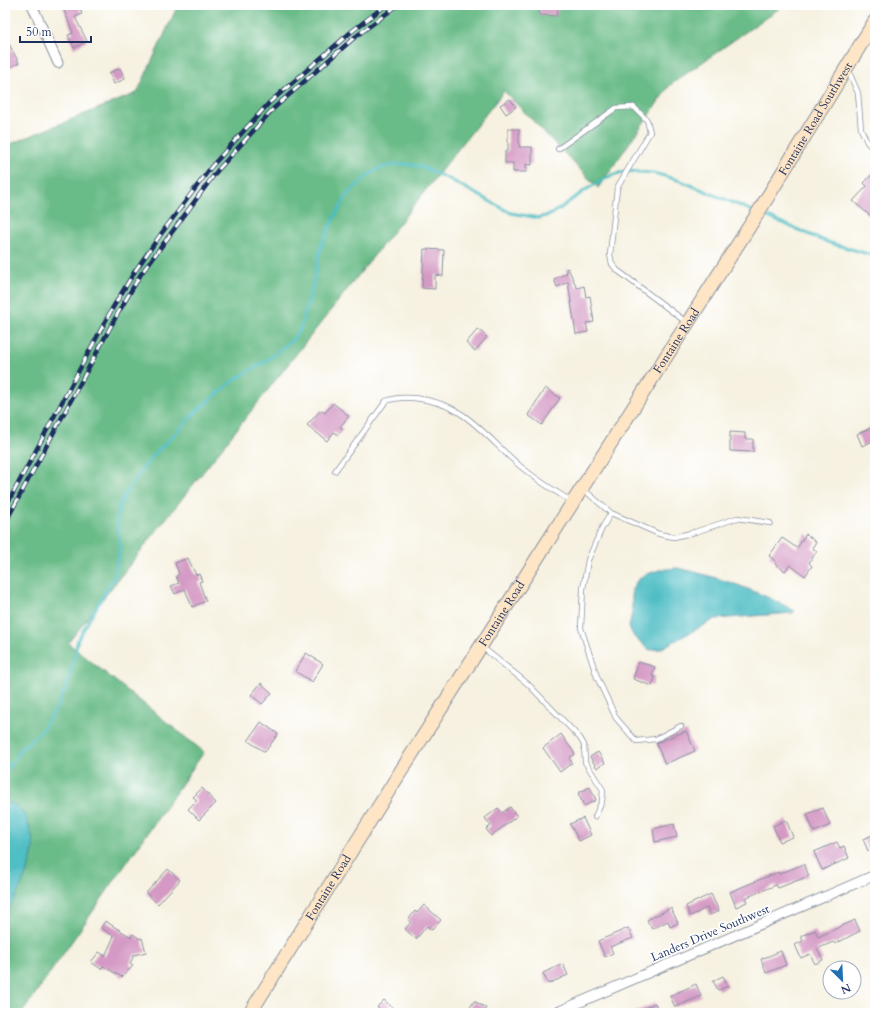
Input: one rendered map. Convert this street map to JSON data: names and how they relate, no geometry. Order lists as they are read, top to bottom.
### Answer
{
  "streets": {
    "main road": ["Fontaine Road Southwest", "Fontaine Road"],
    "street": ["Landers Drive Southwest"]
  },
  "crossings": [
    ["Fontaine Road Southwest", "Fontaine Road"]
  ],
  "scale_bar": "50 m",
  "north": "bottom right"
}
